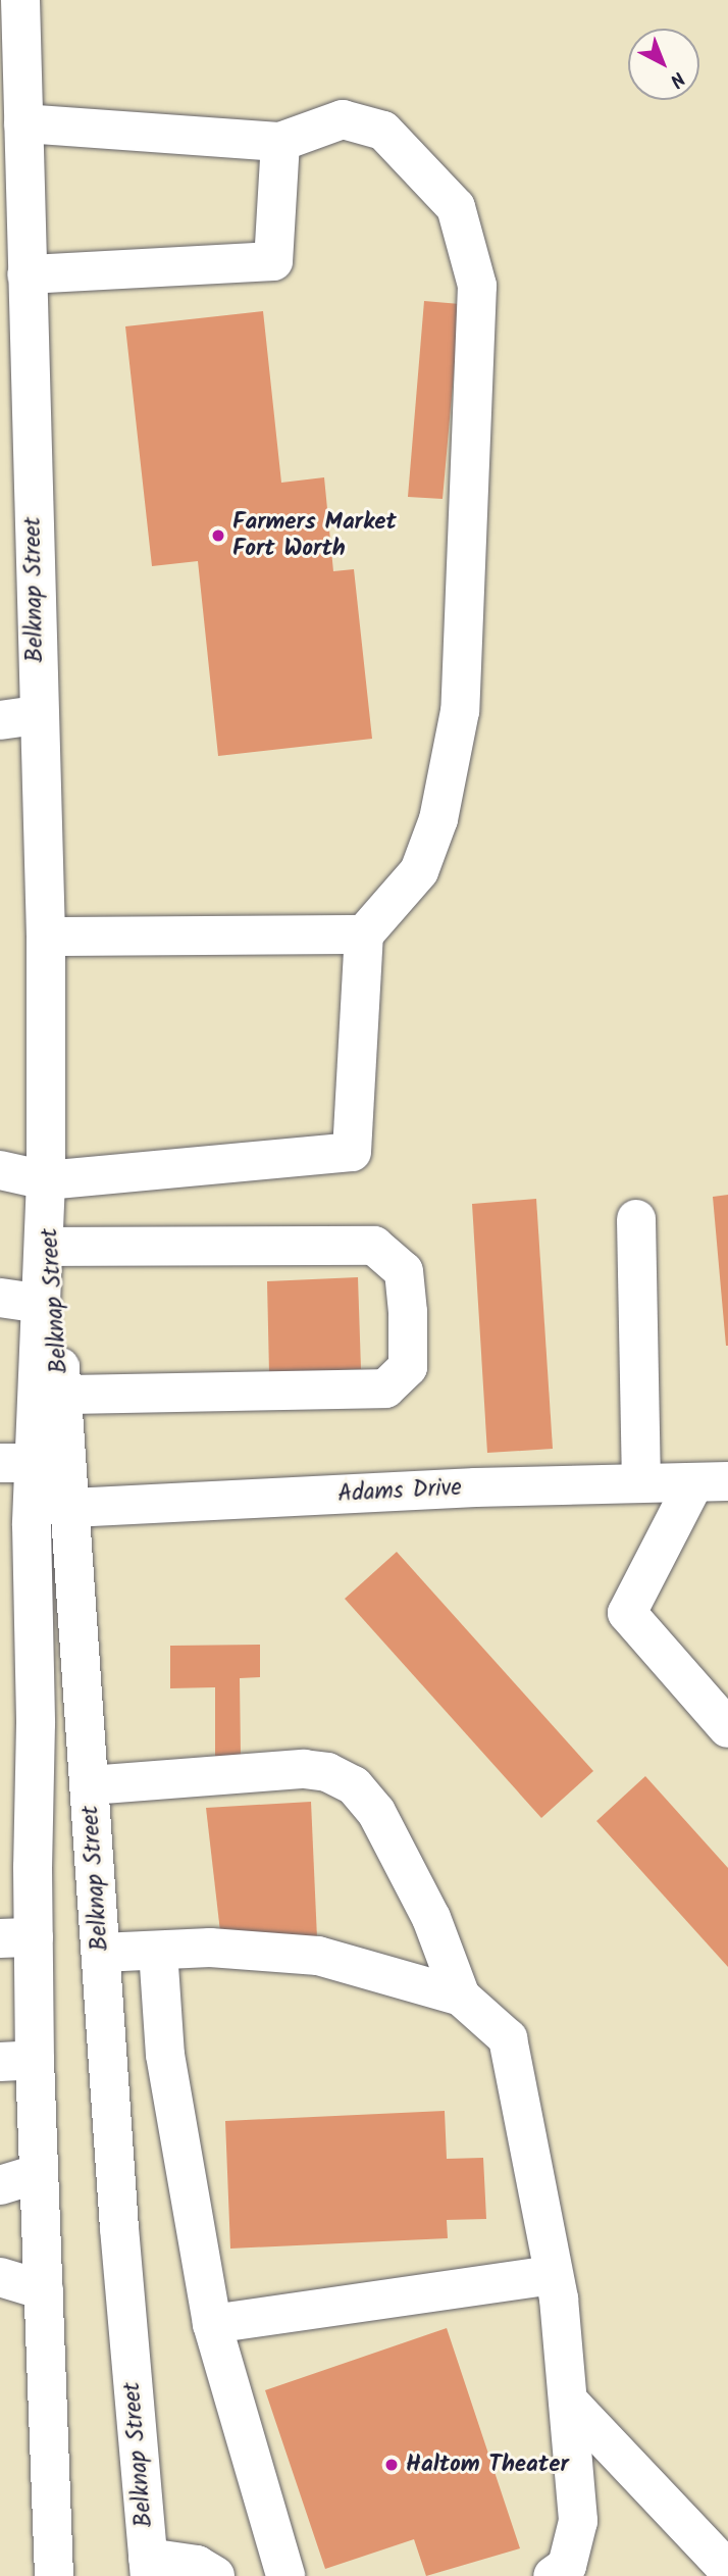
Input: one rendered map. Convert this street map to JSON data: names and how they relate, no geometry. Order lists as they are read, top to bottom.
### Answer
{
  "streets": {
    "main road": ["Belknap Street", "Adams Drive"]
  },
  "crossings": [
    ["Belknap Street", "Adams Drive"]
  ],
  "places": ["Farmers Market Fort Worth", "Haltom Theater"],
  "north": "bottom right"
}
